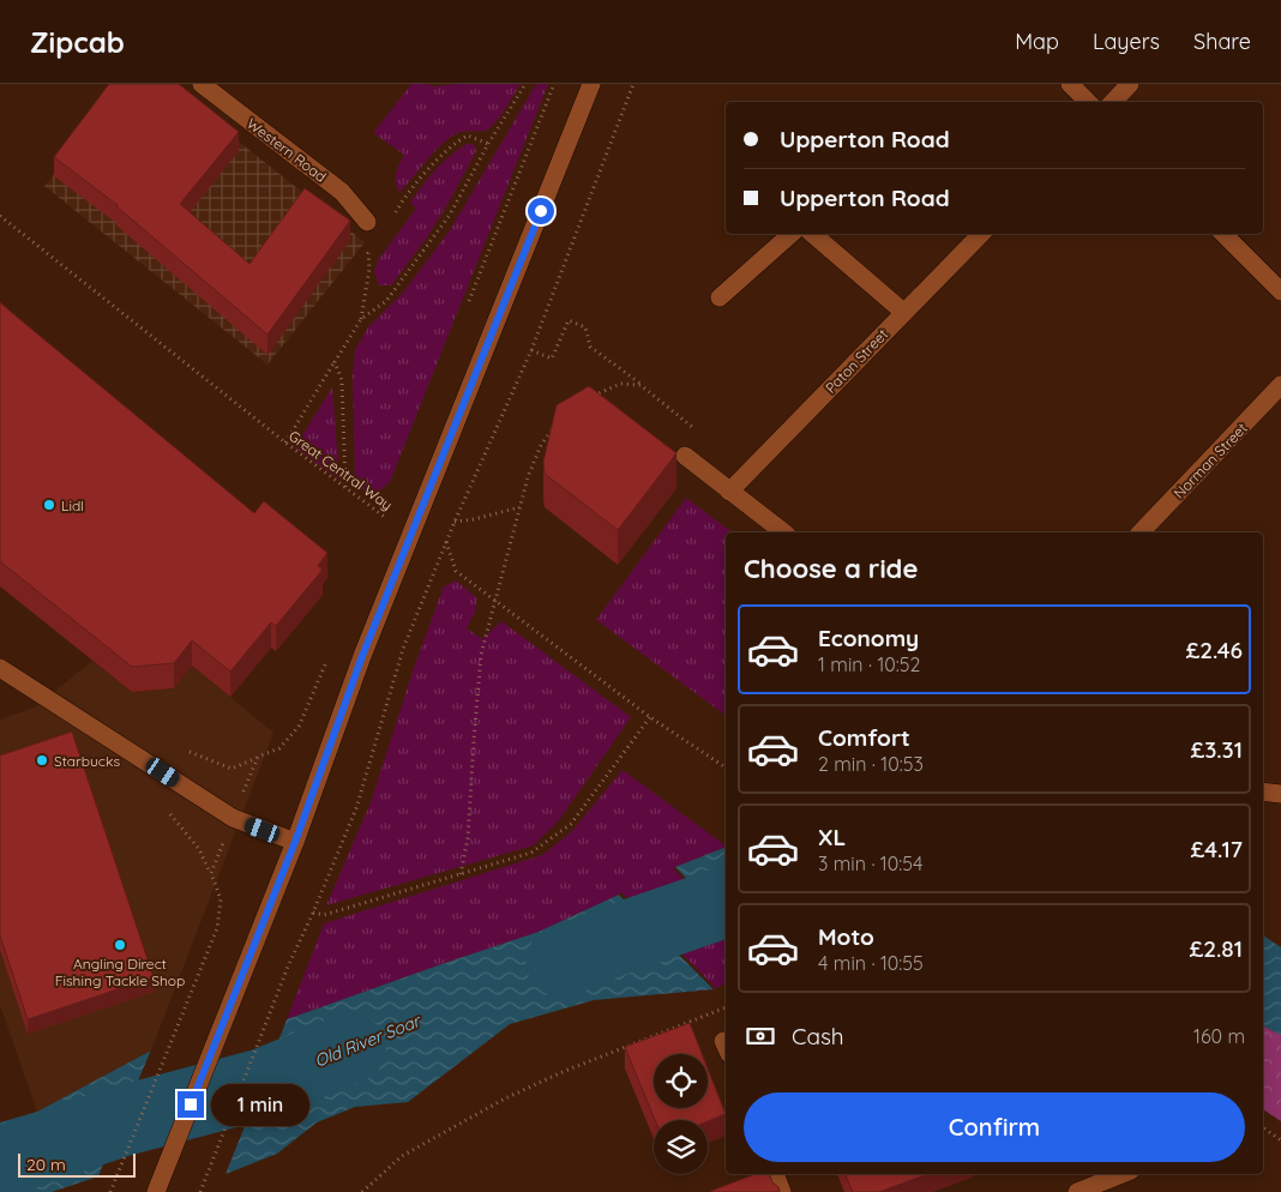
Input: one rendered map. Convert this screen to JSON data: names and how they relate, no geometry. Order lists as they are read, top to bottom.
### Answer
{
  "streets": {
    "street": ["Western Road", "Paton Street", "Norman Street"],
    "path": ["Great Central Way"]
  },
  "water": ["Old River Soar"],
  "places": ["Lidl", "Starbucks", "Angling Direct Fishing Tackle Shop"],
  "scale_bar": "20 m",
  "page": {
    "header": "Zipcab",
    "nav": ["Map", "Layers", "Share"],
    "banner": ["Upperton Road", "Upperton Road"],
    "heading": "Choose a ride",
    "list": [
      {
        "name": "Economy",
        "note": "1 min · 10:52",
        "value": "£2.46"
      },
      {
        "name": "Comfort",
        "note": "2 min · 10:53",
        "value": "£3.31"
      },
      {
        "name": "XL",
        "note": "3 min · 10:54",
        "value": "£4.17"
      },
      {
        "name": "Moto",
        "note": "4 min · 10:55",
        "value": "£2.81"
      }
    ],
    "pay": ["Cash", "160 m"],
    "buttons": "Confirm",
    "bubble": "1 min",
    "scale": "20 m"
  }
}
